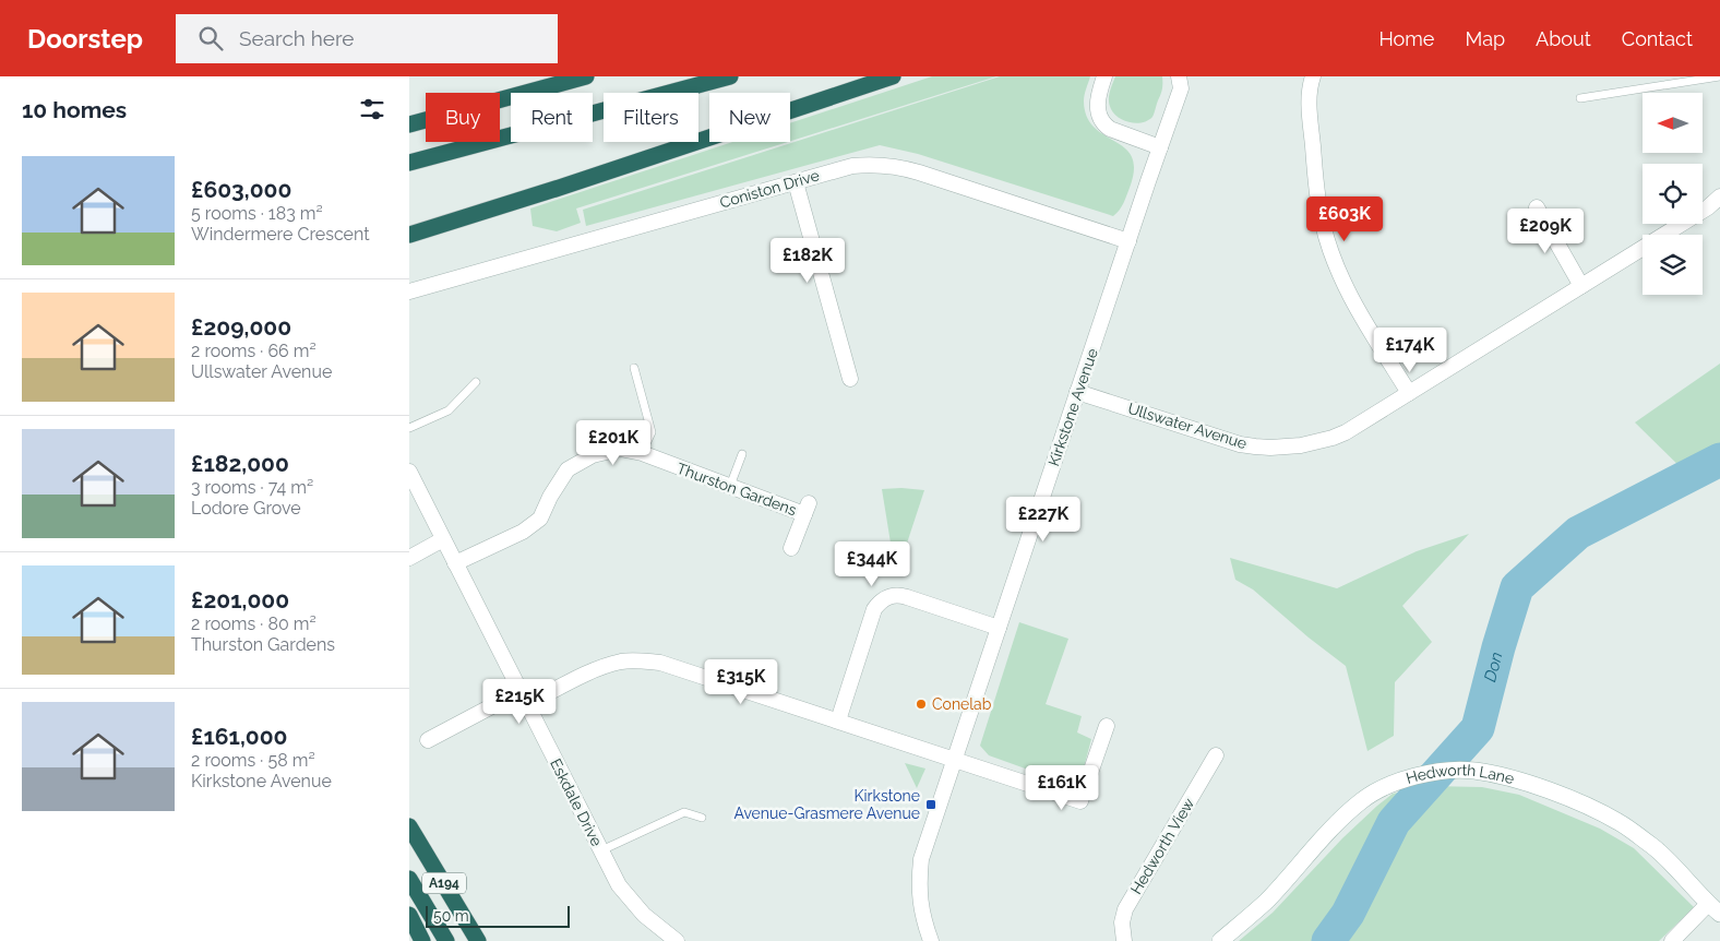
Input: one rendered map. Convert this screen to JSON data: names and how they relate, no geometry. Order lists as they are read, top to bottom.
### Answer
{
  "streets": {
    "highway": ["A194"],
    "street": [
      "Coniston Drive",
      "Kirkstone Avenue",
      "Ullswater Avenue",
      "Thurston Gardens",
      "Hedworth Lane",
      "Eskdale Drive",
      "Hedworth View"
    ]
  },
  "crossings": [
    ["Coniston Drive", "Kirkstone Avenue"],
    ["Kirkstone Avenue", "Ullswater Avenue"],
    ["Thurston Gardens", "Eskdale Drive"]
  ],
  "water": ["Don"],
  "places": {
    "other": ["Conelab"],
    "transit": ["Kirkstone Avenue-Grasmere Avenue"]
  },
  "scale_bar": "50 m",
  "north": "left",
  "page": {
    "header": "Doorstep",
    "search": "Search here",
    "nav": [
      "Home",
      "Map",
      "About",
      "Contact"
    ],
    "heading": "10 homes",
    "chip": [
      "Buy",
      "Rent",
      "Filters",
      "New"
    ],
    "list": [
      {
        "name": "£603,000",
        "note": "5 rooms · 183 m² · Windermere Crescent"
      },
      {
        "name": "£209,000",
        "note": "2 rooms · 66 m² · Ullswater Avenue"
      },
      {
        "name": "£182,000",
        "note": "3 rooms · 74 m² · Lodore Grove"
      },
      {
        "name": "£201,000",
        "note": "2 rooms · 80 m² · Thurston Gardens"
      },
      {
        "name": "£161,000",
        "note": "2 rooms · 58 m² · Kirkstone Avenue"
      }
    ],
    "price": [
      "£603K",
      "£209K",
      "£182K",
      "£174K",
      "£201K",
      "£227K",
      "£344K",
      "£315K",
      "£215K",
      "£161K"
    ],
    "scale": "50 m"
  }
}
